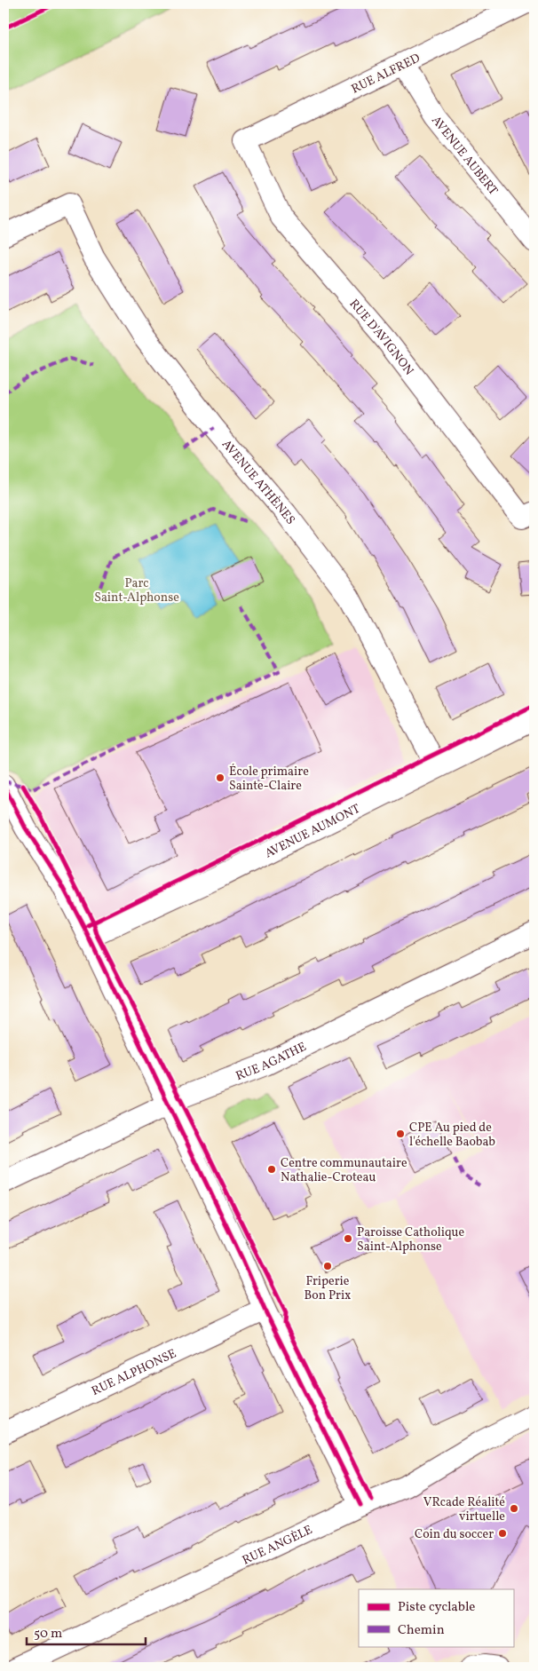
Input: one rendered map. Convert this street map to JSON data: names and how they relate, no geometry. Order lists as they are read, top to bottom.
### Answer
{
  "streets": {
    "street": [
      "RUE ALFRED",
      "AVENUE AUBERT",
      "RUE D'AVIGNON",
      "AVENUE ATHÈNES",
      "AVENUE AUMONT",
      "RUE AGATHE",
      "RUE ALPHONSE",
      "RUE ANGÈLE"
    ]
  },
  "crossings": [
    ["RUE ALFRED", "AVENUE AUBERT"],
    ["RUE ALFRED", "RUE D'AVIGNON"],
    ["AVENUE ATHÈNES", "AVENUE AUMONT"]
  ],
  "parks": ["Parc Saint-Alphonse"],
  "places": [
    "École primaire Sainte-Claire",
    "CPE Au pied de l'échelle Baobab",
    "Centre communautaire Nathalie-Croteau",
    "Paroisse Catholique Saint-Alphonse",
    "Friperie Bon Prix",
    "VRcade Réalité virtuelle",
    "Coin du soccer"
  ],
  "legend": ["Piste cyclable", "Chemin"],
  "scale_bar": "50 m"
}
